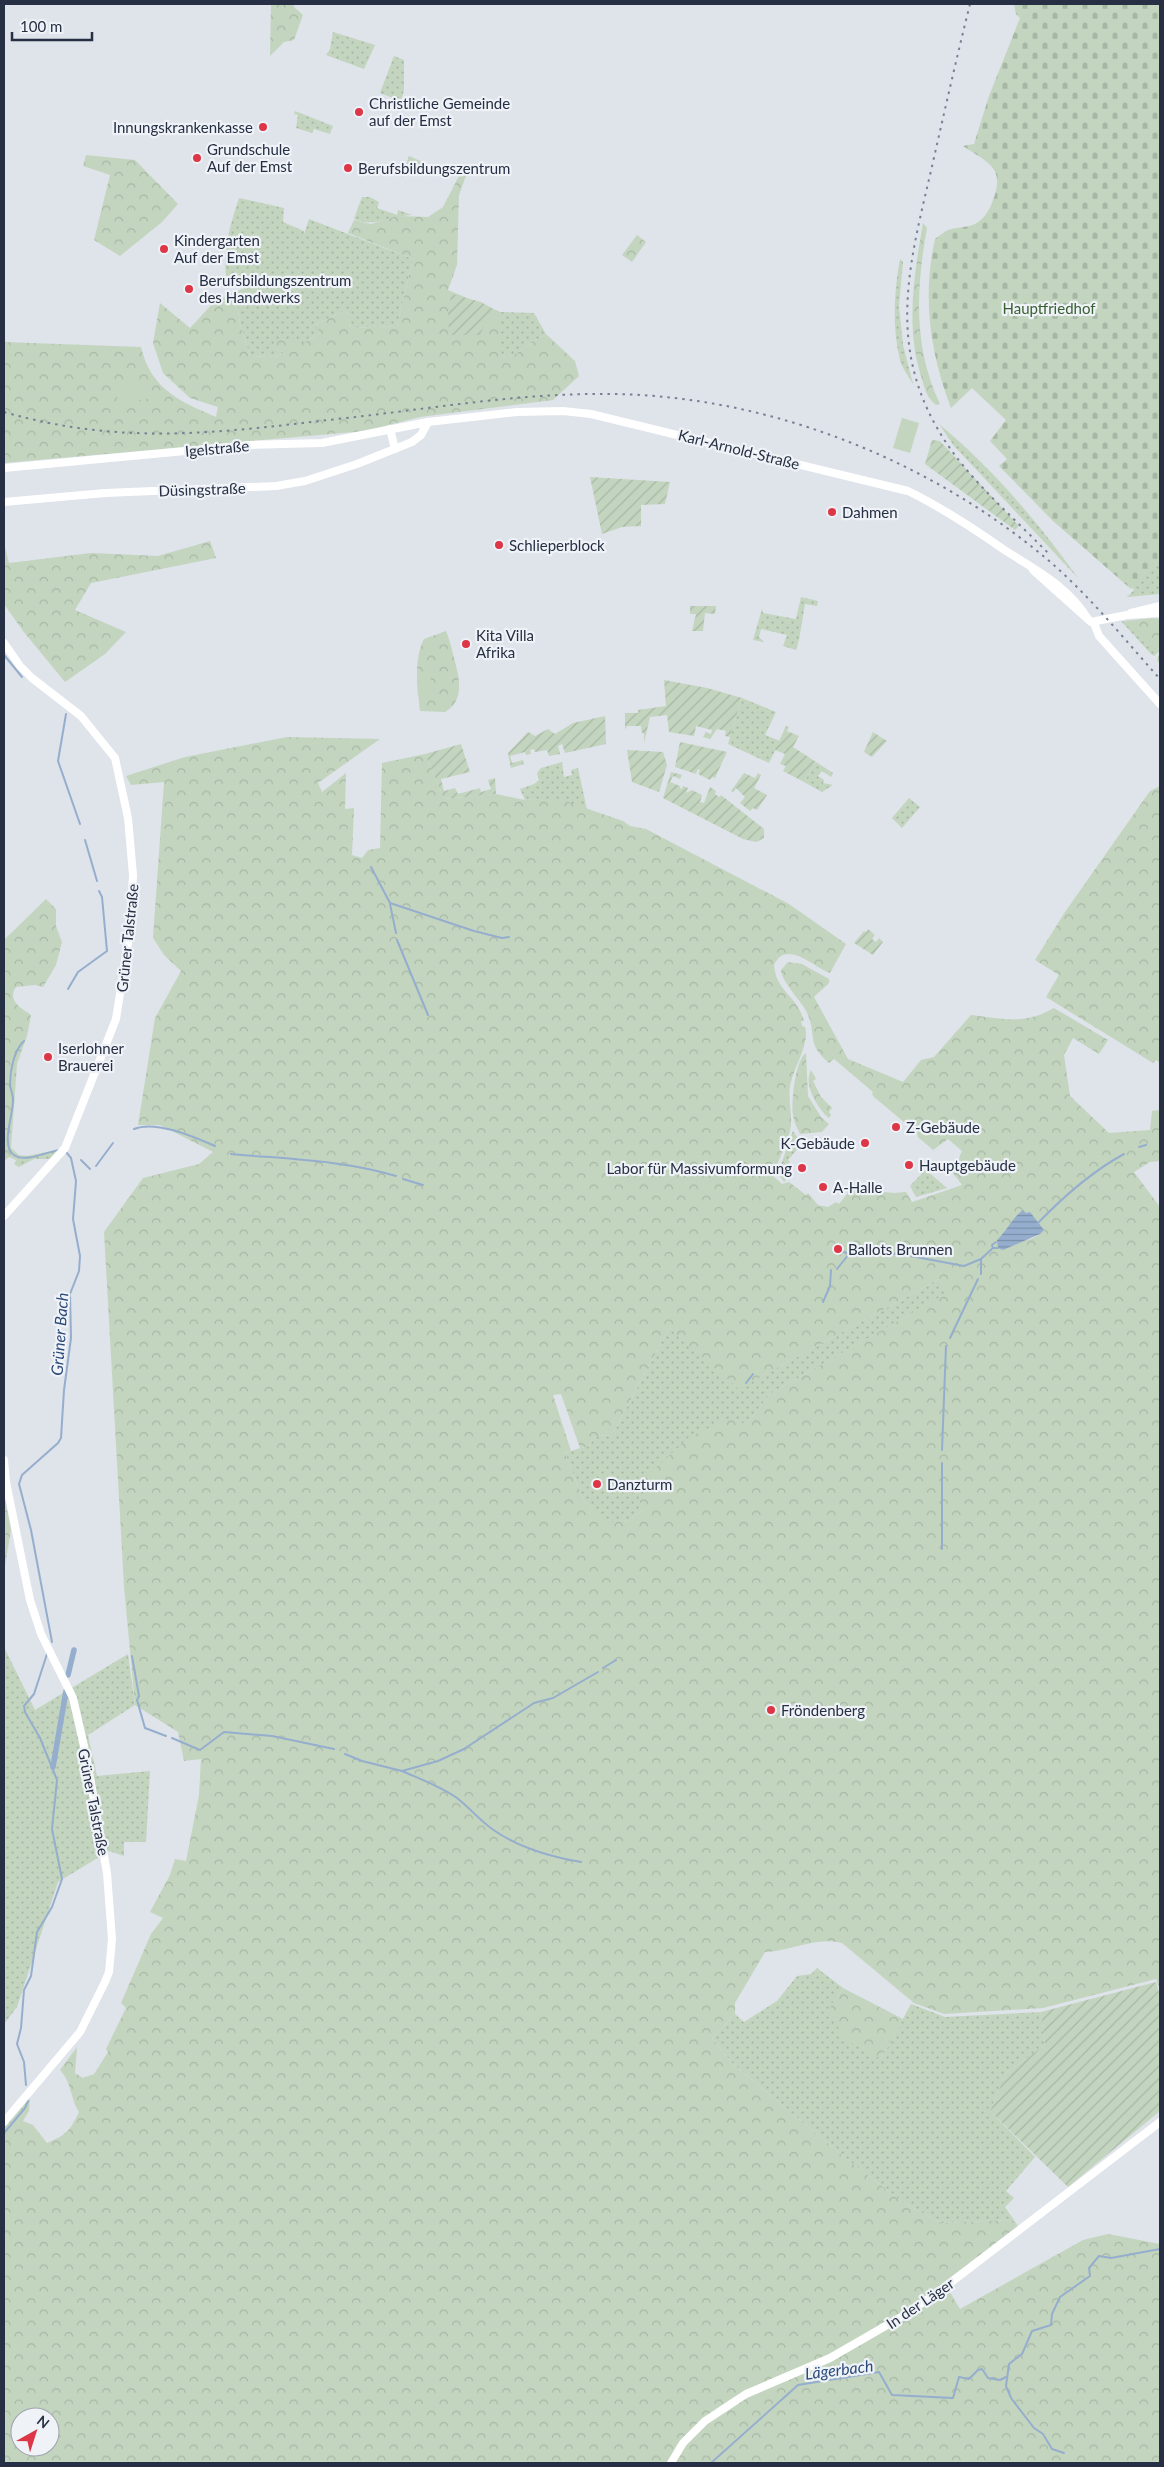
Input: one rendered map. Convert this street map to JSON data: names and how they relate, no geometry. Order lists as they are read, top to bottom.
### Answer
{
  "streets": {
    "main road": [
      "Igelstraße",
      "Karl-Arnold-Straße",
      "Düsingstraße",
      "Grüner Talstraße",
      "In der Läger"
    ]
  },
  "crossings": [
    ["Igelstraße", "Karl-Arnold-Straße"],
    ["Igelstraße", "Düsingstraße"],
    ["Karl-Arnold-Straße", "Düsingstraße"]
  ],
  "water": ["Grüner Bach", "Lägerbach"],
  "parks": ["Hauptfriedhof"],
  "places": [
    "Christliche Gemeinde auf der Emst",
    "Innungskrankenkasse",
    "Grundschule Auf der Emst",
    "Berufsbildungszentrum",
    "Kindergarten Auf der Emst",
    "Berufsbildungszentrum des Handwerks",
    "Dahmen",
    "Schlieperblock",
    "Kita Villa Afrika",
    "Iserlohner Brauerei",
    "Z-Gebäude",
    "K-Gebäude",
    "Hauptgebäude",
    "Labor für Massivumformung",
    "A-Halle",
    "Ballots Brunnen",
    "Danzturm",
    "Fröndenberg"
  ],
  "scale_bar": "100 m",
  "north": "top right"
}
